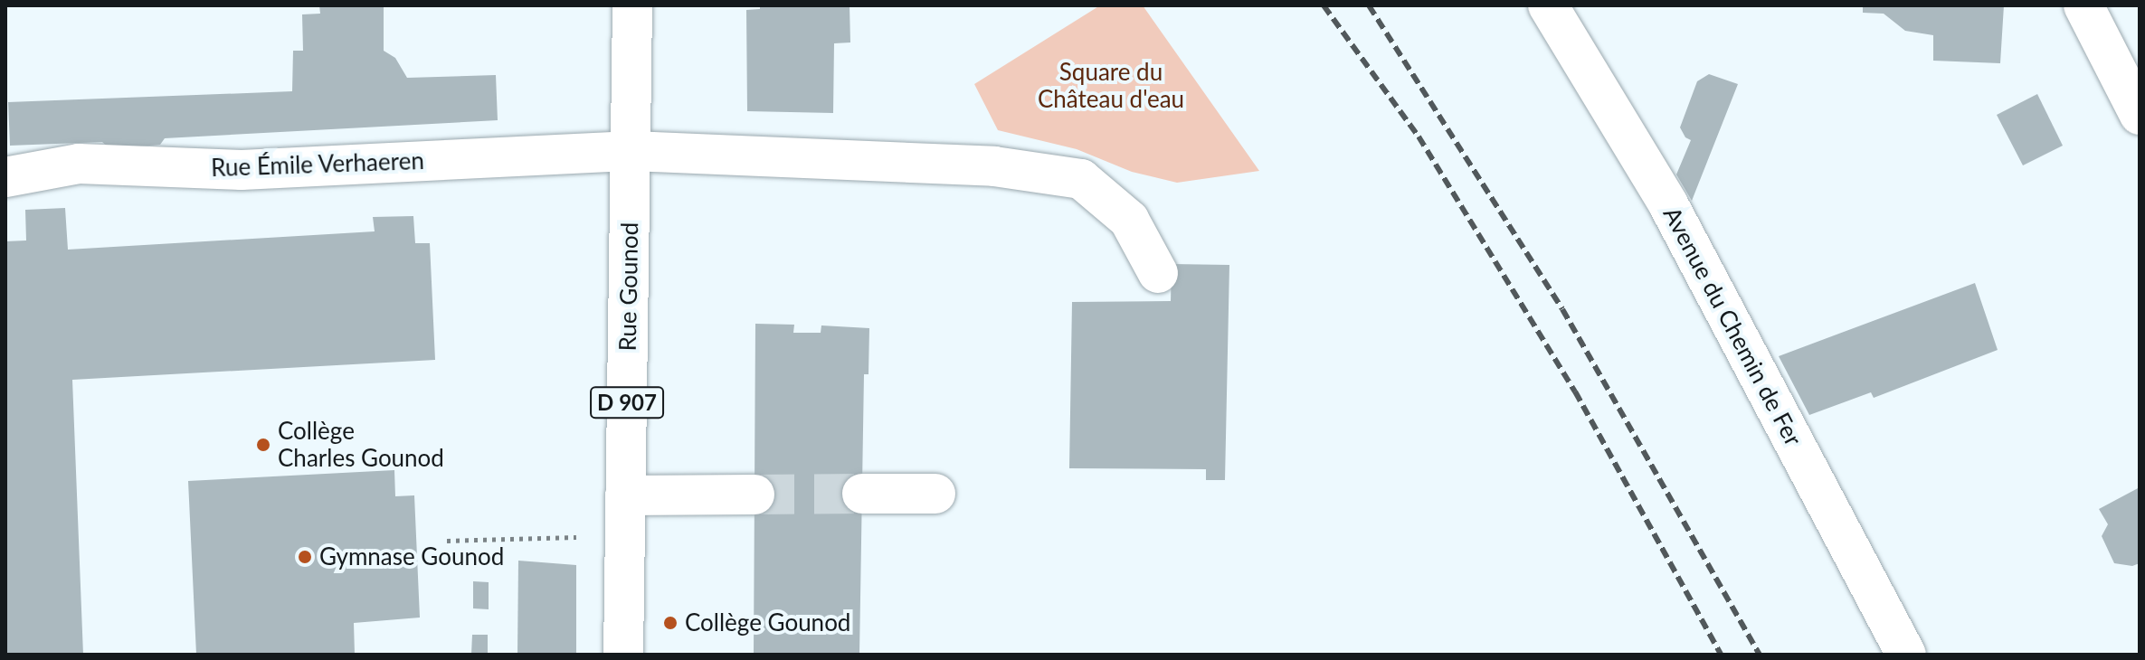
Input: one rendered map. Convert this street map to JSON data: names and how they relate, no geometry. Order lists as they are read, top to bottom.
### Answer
{
  "streets": {
    "street": [
      "Rue Émile Verhaeren",
      "Rue Gounod",
      "Avenue du Chemin de Fer",
      "D 907"
    ]
  },
  "crossings": [
    ["Rue Émile Verhaeren", "Rue Gounod"]
  ],
  "parks": ["Square du Château d'eau"],
  "places": ["Collège Charles Gounod", "Gymnase Gounod", "Collège Gounod"]
}
